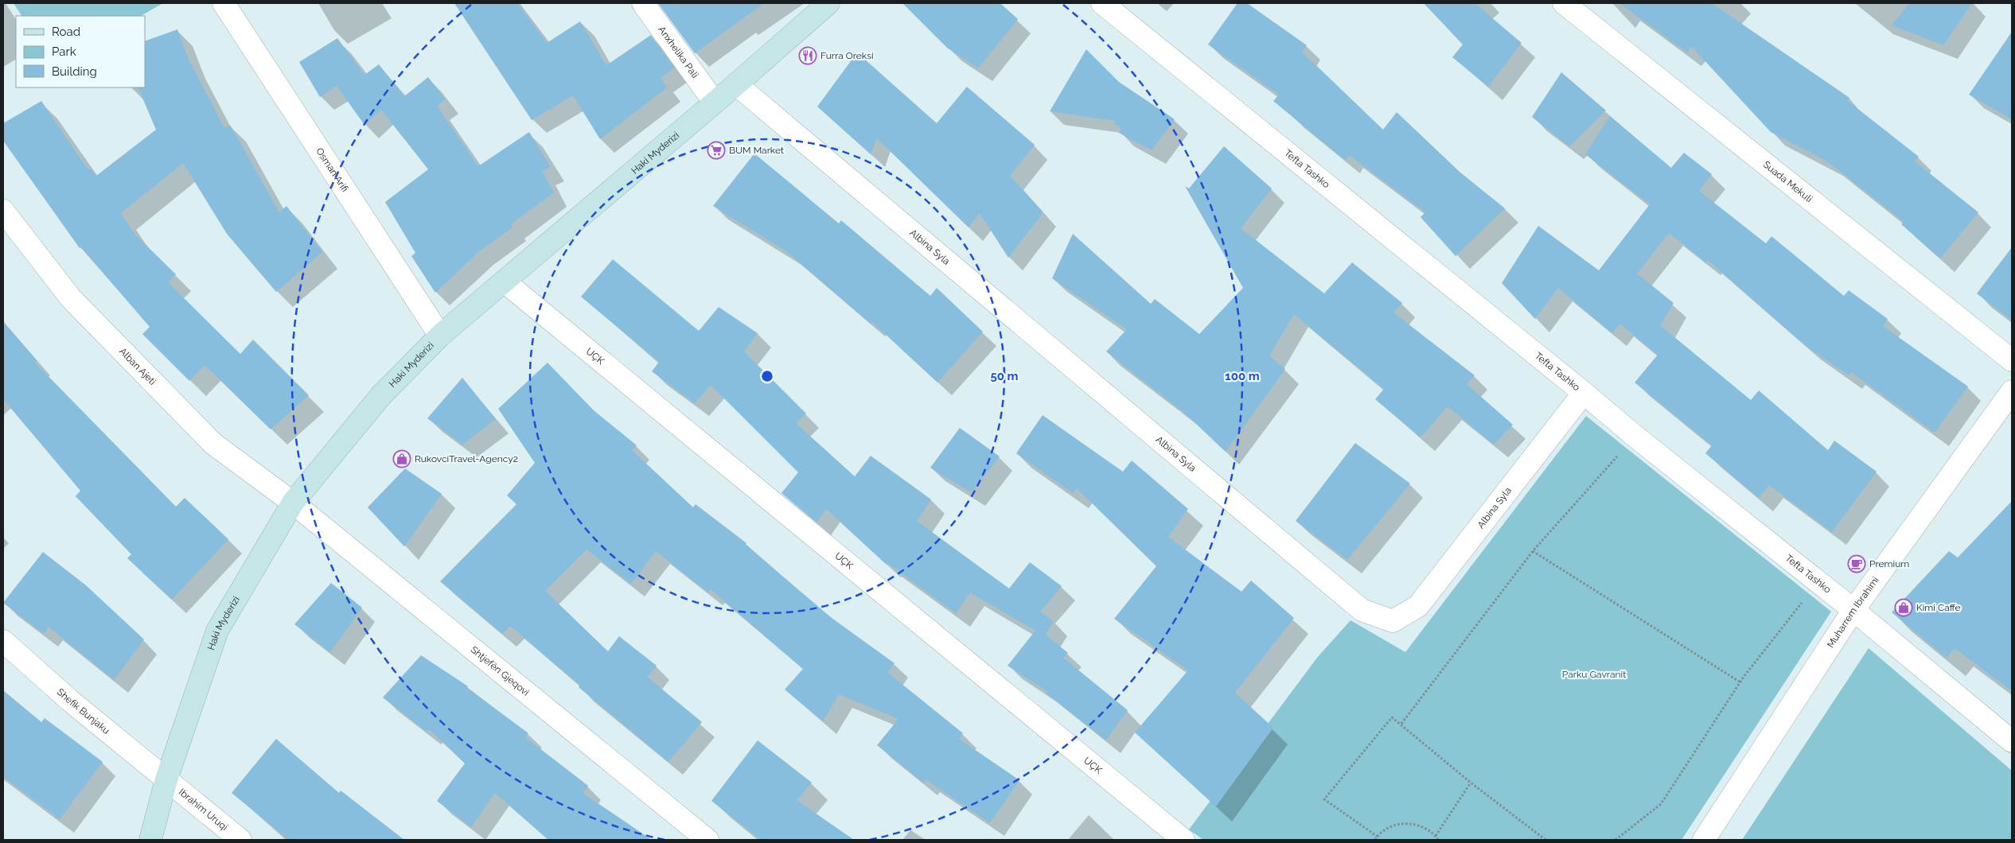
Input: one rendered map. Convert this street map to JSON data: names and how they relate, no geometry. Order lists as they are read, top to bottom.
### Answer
{
  "streets": {
    "street": [
      "Anxhelika Pali",
      "Haki Myderizi",
      "Tefta Tashko",
      "Osman Arifi",
      "Suada Mekuli",
      "Albina Syla",
      "UÇK",
      "Alban Ajeti",
      "Muharrem Ibrahimi",
      "Shtjefën Gjeqovi",
      "Shefik Bunjaku",
      "Ibrahim Uruqi"
    ]
  },
  "crossings": [
    ["Anxhelika Pali", "Haki Myderizi"],
    ["Haki Myderizi", "Osman Arifi"],
    ["Haki Myderizi", "Albina Syla"],
    ["Haki Myderizi", "UÇK"],
    ["Haki Myderizi", "Alban Ajeti"],
    ["Haki Myderizi", "Shtjefën Gjeqovi"],
    ["Haki Myderizi", "Shefik Bunjaku"],
    ["Haki Myderizi", "Ibrahim Uruqi"],
    ["Tefta Tashko", "Albina Syla"],
    ["Tefta Tashko", "Muharrem Ibrahimi"],
    ["Alban Ajeti", "Shtjefën Gjeqovi"],
    ["Shefik Bunjaku", "Ibrahim Uruqi"]
  ],
  "parks": ["Parku Gavranit"],
  "places": {
    "restaurant": ["Furra Oreksi"],
    "supermarket": ["BUM Market"],
    "shop": ["RukovciTravel-Agency2", "Kimi Caffe"],
    "cafe": ["Premium"]
  },
  "legend": ["Road", "Park", "Building"],
  "rings": ["50 m", "100 m"]
}
